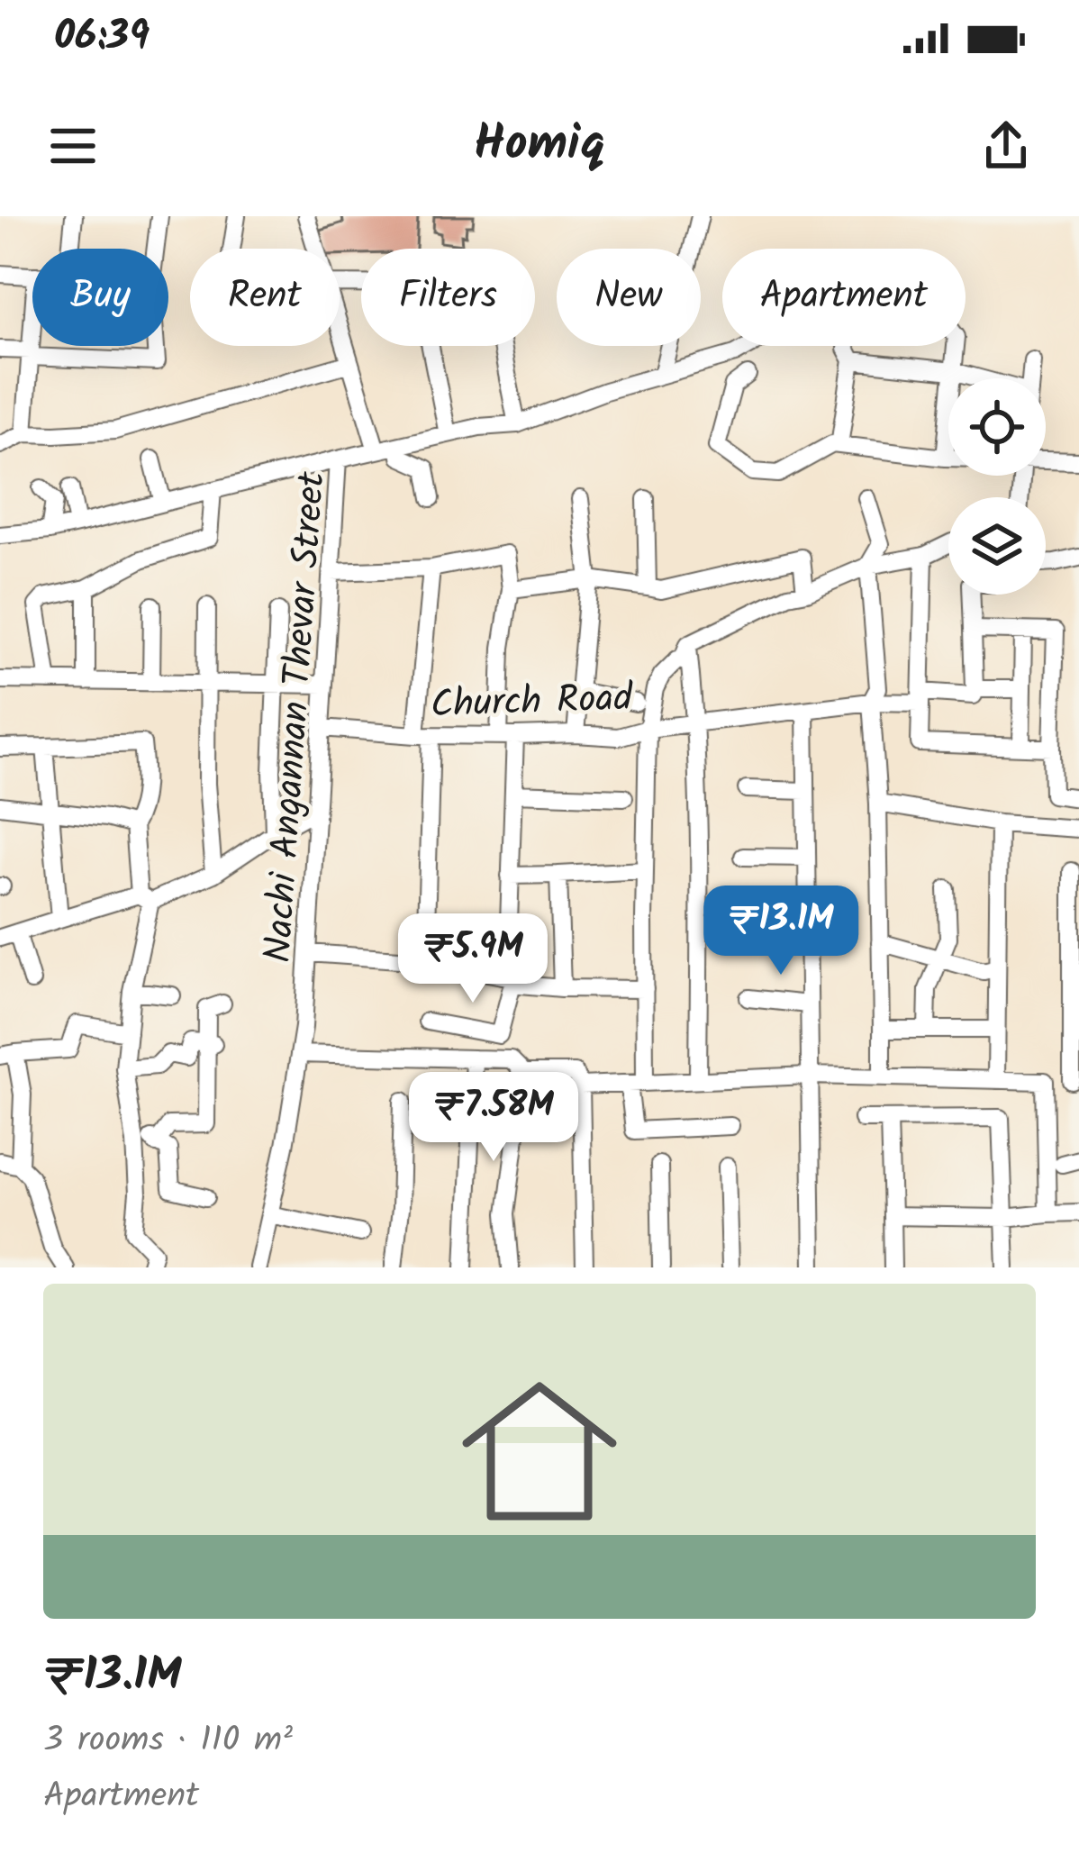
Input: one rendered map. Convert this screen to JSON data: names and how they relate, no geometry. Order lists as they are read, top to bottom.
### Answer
{
  "streets": {
    "street": ["Church Road", "Nachi Angannan Thevar Street"]
  },
  "crossings": [
    ["Church Road", "Nachi Angannan Thevar Street"]
  ],
  "page": {
    "status": "06:39",
    "header": "Homiq",
    "chip": [
      "Buy",
      "Rent",
      "Filters",
      "New",
      "Apartment"
    ],
    "price": ["₹13.1M", "₹5.9M", "₹7.58M"],
    "list": [
      {
        "name": "₹13.1M",
        "note": "3 rooms · 110 m² · Apartment"
      }
    ]
  }
}
